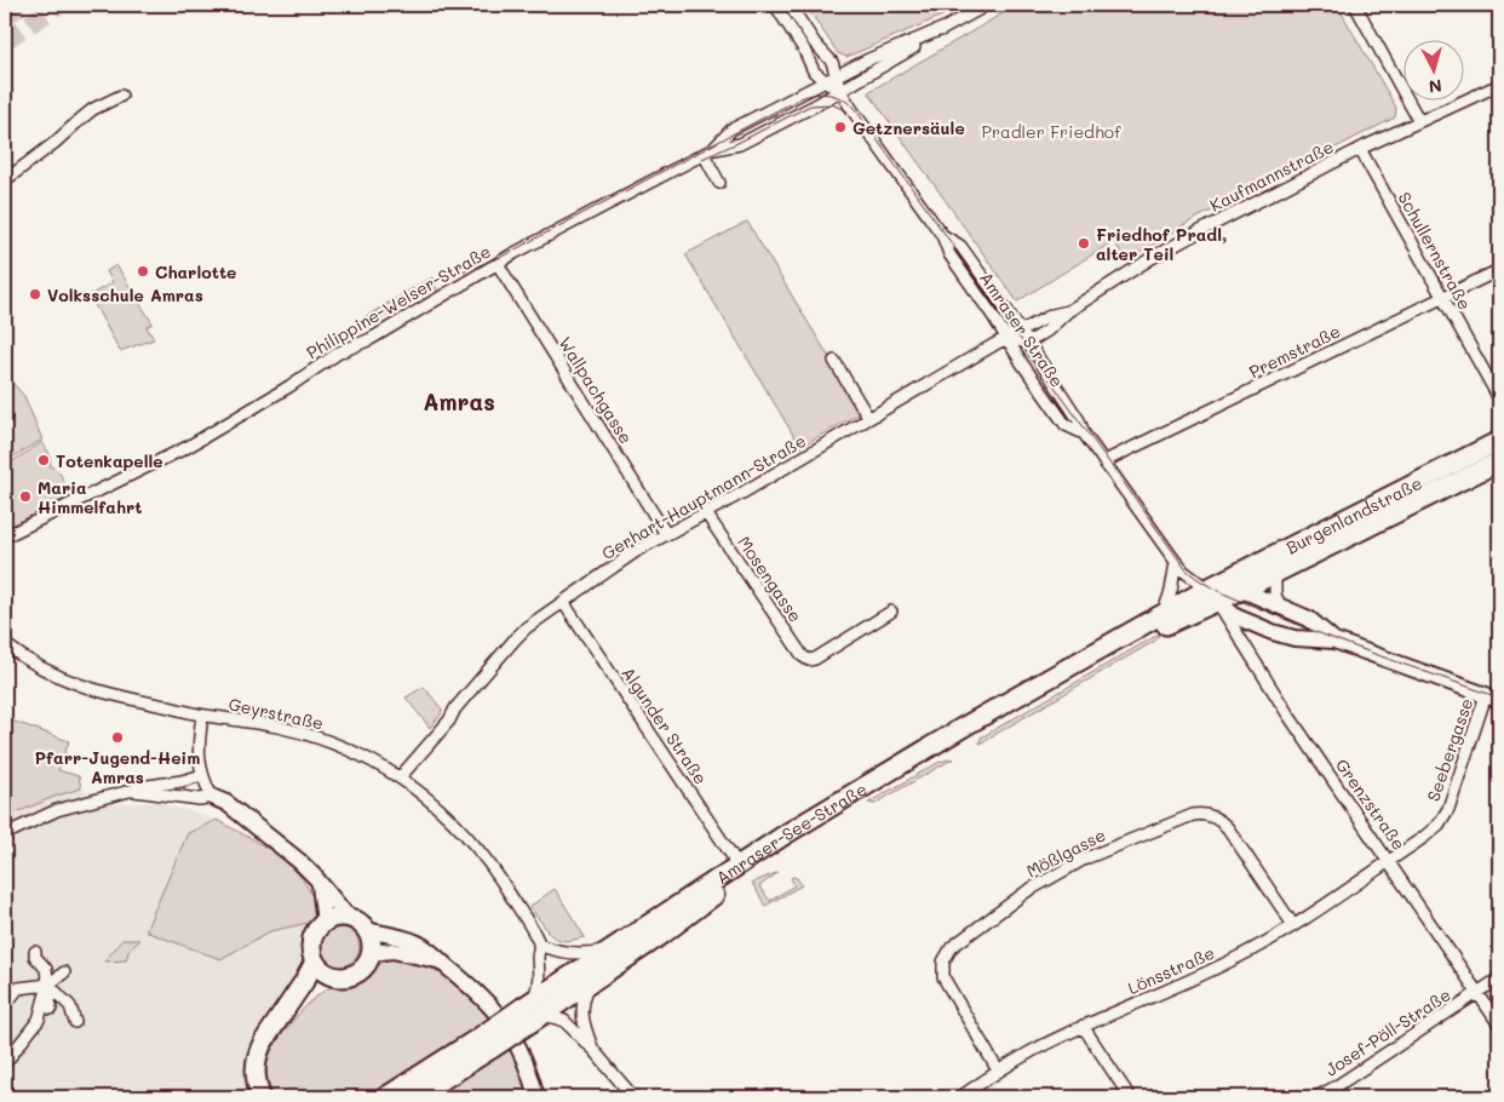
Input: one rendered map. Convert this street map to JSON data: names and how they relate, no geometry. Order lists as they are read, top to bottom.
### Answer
{
  "streets": {
    "main road": ["Burgenlandstraße", "Amraser-See-Straße"],
    "street": [
      "Kaufmannstraße",
      "Schullernstraße",
      "Philippine-Welser-Straße",
      "Amraser Straße",
      "Premstraße",
      "Wallpachgasse",
      "Gerhart-Hauptmann-Straße",
      "Mosengasse",
      "Geyrstraße",
      "Algunder Straße",
      "Seebergasse",
      "Grenzstraße",
      "Mößlgasse",
      "Lönsstraße",
      "Josef-Pöll-Straße"
    ]
  },
  "crossings": [
    ["Kaufmannstraße", "Schullernstraße"],
    ["Kaufmannstraße", "Amraser Straße"],
    ["Kaufmannstraße", "Gerhart-Hauptmann-Straße"],
    ["Schullernstraße", "Premstraße"],
    ["Philippine-Welser-Straße", "Amraser Straße"],
    ["Philippine-Welser-Straße", "Wallpachgasse"],
    ["Amraser Straße", "Premstraße"],
    ["Amraser Straße", "Gerhart-Hauptmann-Straße"],
    ["Amraser Straße", "Burgenlandstraße"],
    ["Amraser Straße", "Seebergasse"],
    ["Amraser Straße", "Grenzstraße"],
    ["Amraser Straße", "Amraser-See-Straße"],
    ["Wallpachgasse", "Gerhart-Hauptmann-Straße"],
    ["Gerhart-Hauptmann-Straße", "Mosengasse"],
    ["Gerhart-Hauptmann-Straße", "Geyrstraße"],
    ["Gerhart-Hauptmann-Straße", "Algunder Straße"],
    ["Burgenlandstraße", "Grenzstraße"],
    ["Burgenlandstraße", "Amraser-See-Straße"],
    ["Algunder Straße", "Amraser-See-Straße"],
    ["Seebergasse", "Grenzstraße"],
    ["Seebergasse", "Lönsstraße"],
    ["Grenzstraße", "Amraser-See-Straße"],
    ["Grenzstraße", "Lönsstraße"],
    ["Grenzstraße", "Josef-Pöll-Straße"],
    ["Mößlgasse", "Lönsstraße"]
  ],
  "districts": ["Amras"],
  "parks": ["Pradler Friedhof"],
  "places": [
    "Getznersäule",
    "Friedhof Pradl, alter Teil",
    "Charlotte",
    "Volksschule Amras",
    "Totenkapelle",
    "Maria Himmelfahrt",
    "Pfarr-Jugend-Heim Amras"
  ],
  "north": "bottom"
}
